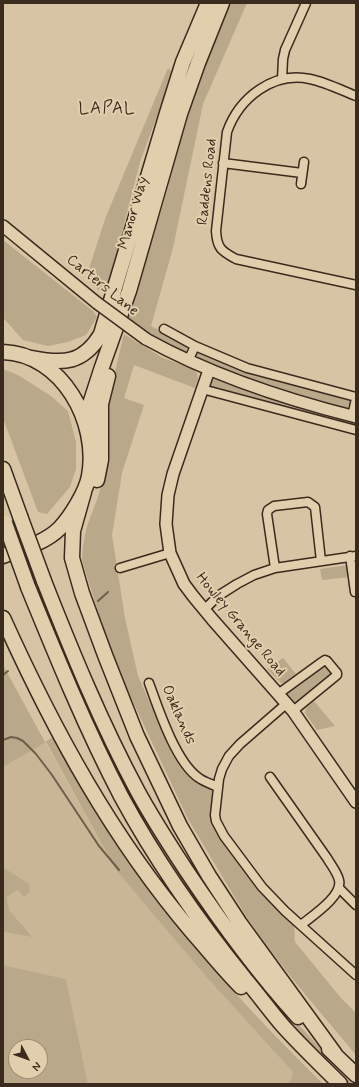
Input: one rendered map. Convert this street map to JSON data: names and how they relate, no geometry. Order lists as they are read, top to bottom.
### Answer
{
  "streets": {
    "highway": ["Manor Way"],
    "street": [
      "Raddens Road",
      "Carters Lane",
      "Howley Grange Road",
      "Oaklands"
    ]
  },
  "crossings": [
    ["Carters Lane", "Howley Grange Road"]
  ],
  "districts": ["LAPAL"],
  "north": "bottom right"
}
